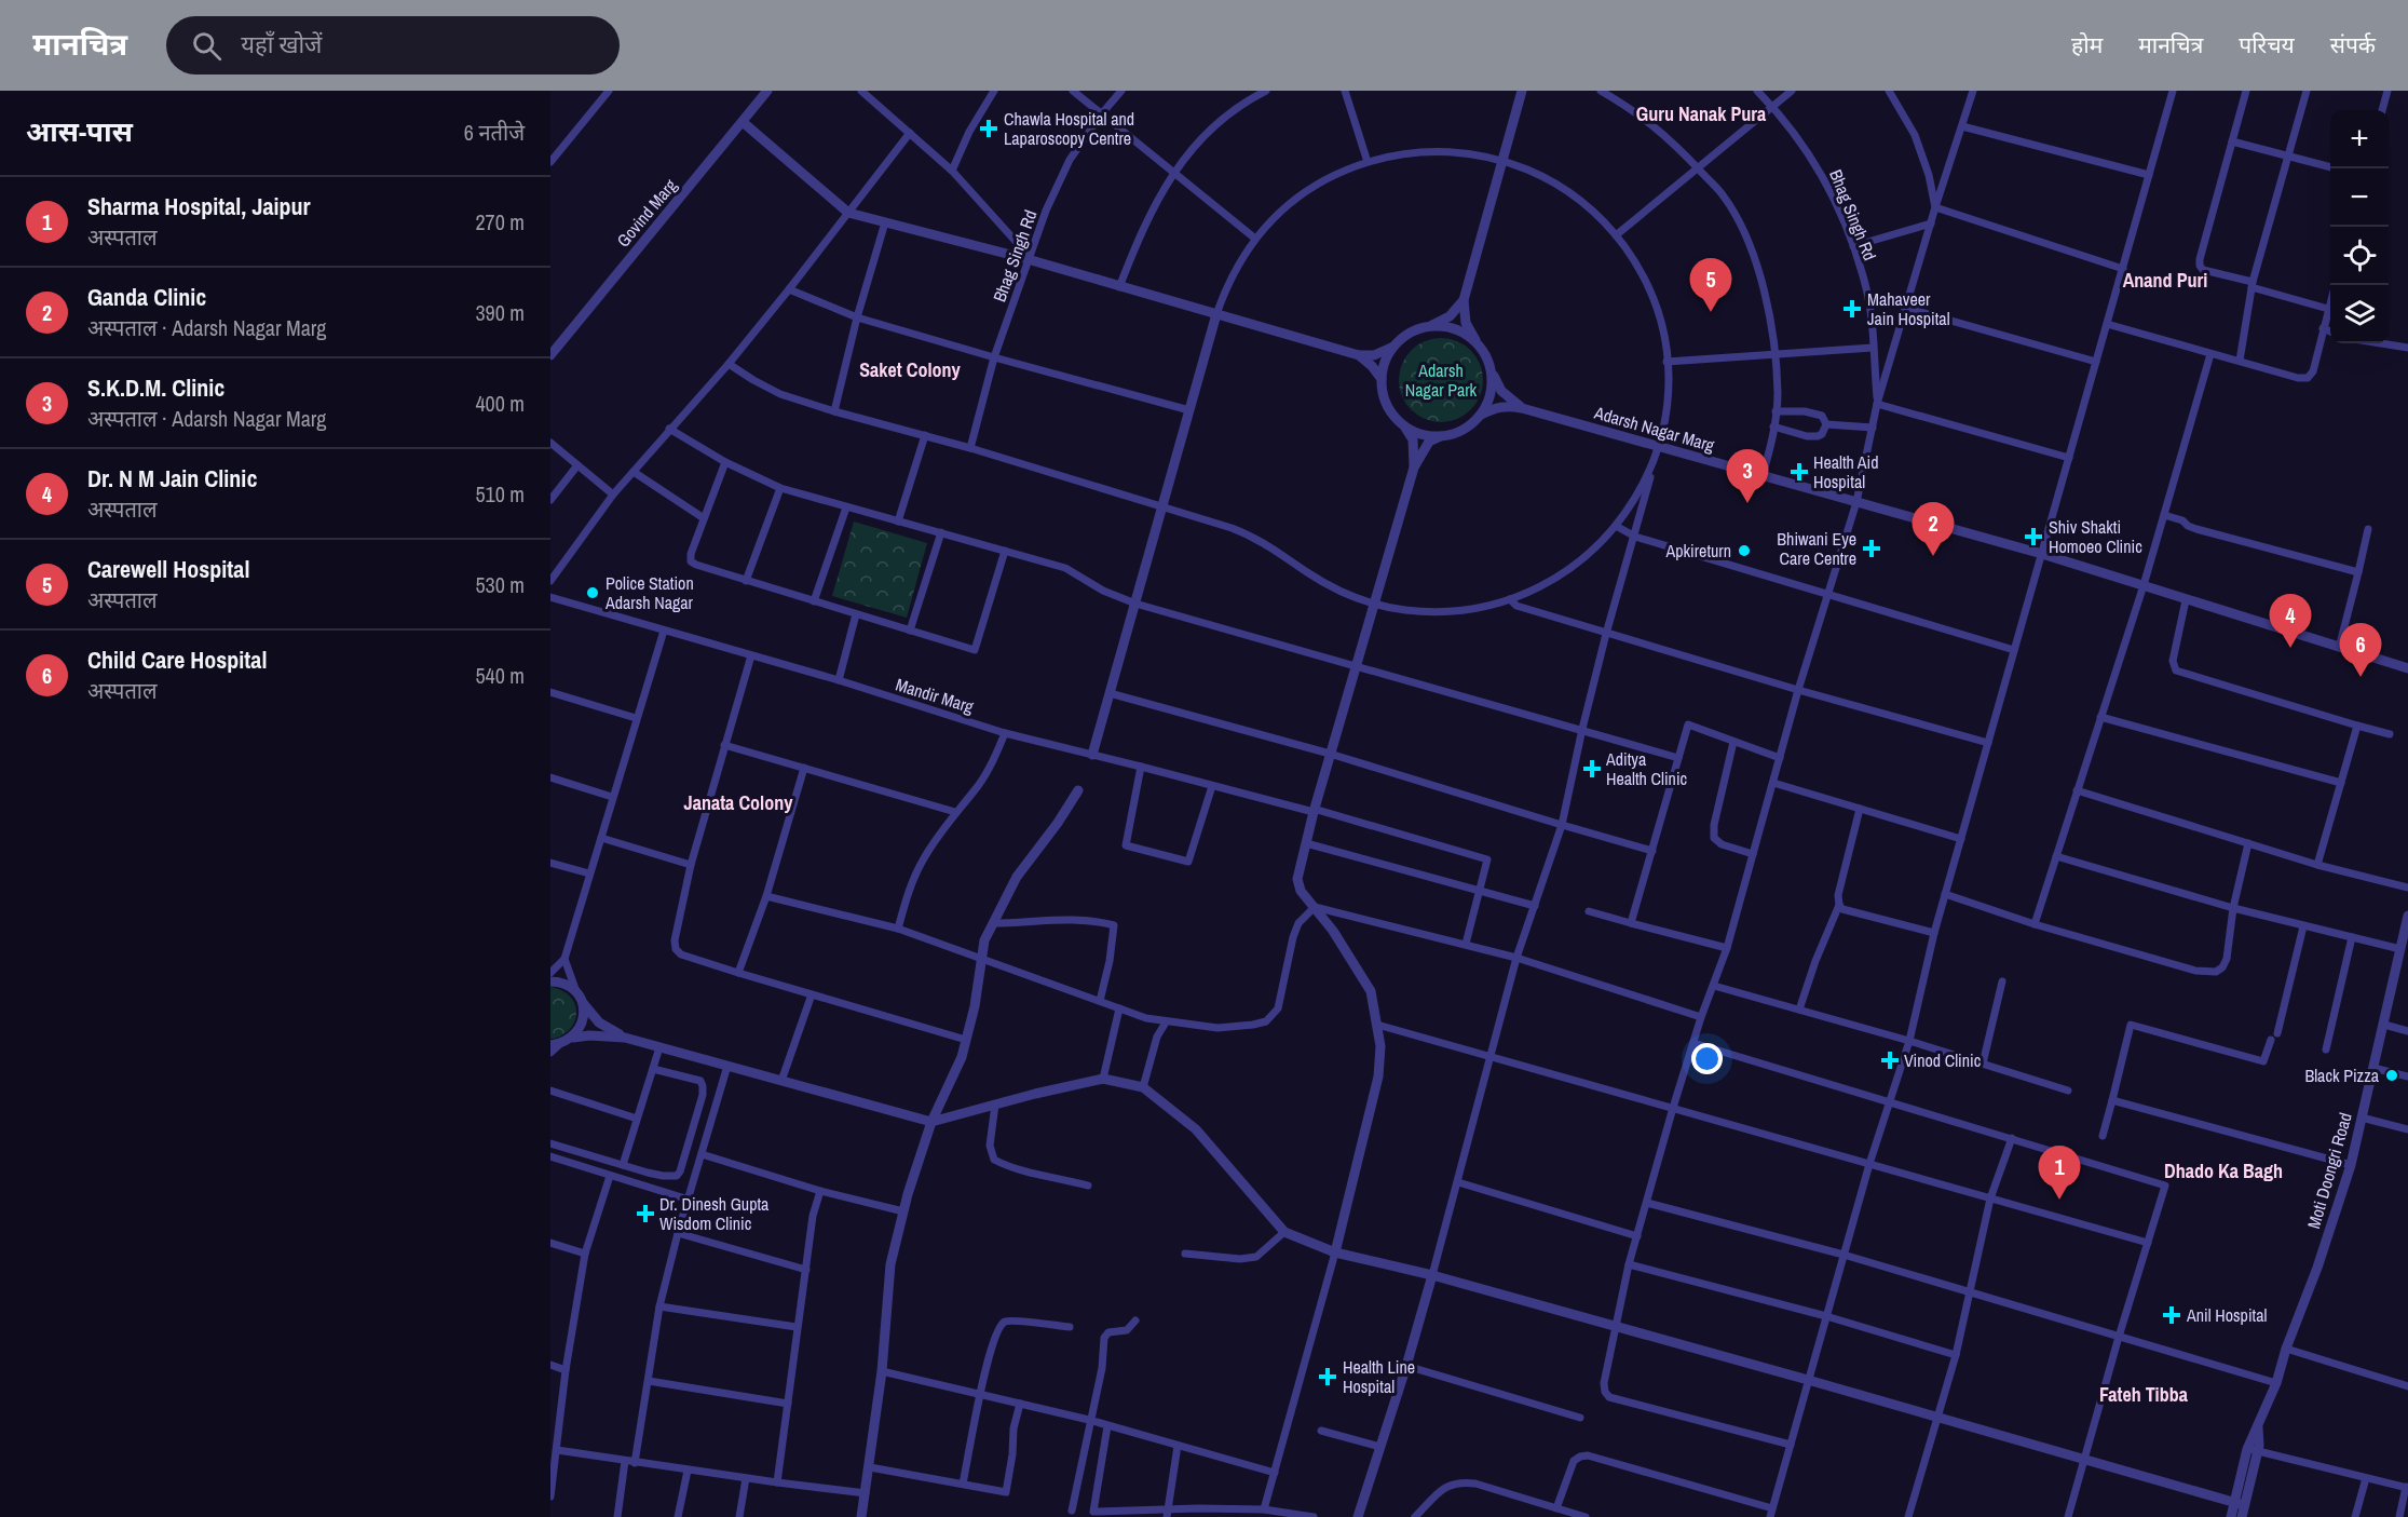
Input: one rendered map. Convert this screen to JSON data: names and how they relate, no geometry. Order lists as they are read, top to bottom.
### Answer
{
  "streets": {
    "street": [
      "Govind Marg",
      "Bhag Singh Rd",
      "Adarsh Nagar Marg",
      "Mandir Marg",
      "Moti Doongri Road"
    ]
  },
  "districts": [
    "Guru Nanak Pura",
    "Anand Puri",
    "Saket Colony",
    "Janata Colony",
    "Dhado Ka Bagh",
    "Fateh Tibba"
  ],
  "parks": ["Adarsh Nagar Park"],
  "places": {
    "health": [
      "Chawla Hospital and Laparoscopy Centre",
      "Mahaveer Jain Hospital",
      "Health Aid Hospital",
      "Shiv Shakti Homoeo Clinic",
      "Bhiwani Eye Care Centre",
      "Aditya Health Clinic",
      "Vinod Clinic",
      "Dr. Dinesh Gupta Wisdom Clinic",
      "Anil Hospital",
      "Health Line Hospital"
    ],
    "other": ["Apkireturn", "Police Station Adarsh Nagar", "Black Pizza"]
  },
  "page": {
    "header": "मानचित्र",
    "search": "यहाँ खोजें",
    "nav": [
      "होम",
      "मानचित्र",
      "परिचय",
      "संपर्क"
    ],
    "heading": ["आस-पास", "6 नतीजे"],
    "map_buttons": ["+", "−"],
    "list": [
      {
        "mark": "1",
        "name": "Sharma Hospital, Jaipur",
        "note": "अस्पताल",
        "value": "270 m"
      },
      {
        "mark": "2",
        "name": "Ganda Clinic",
        "note": "अस्पताल · Adarsh Nagar Marg",
        "value": "390 m"
      },
      {
        "mark": "3",
        "name": "S.K.D.M. Clinic",
        "note": "अस्पताल · Adarsh Nagar Marg",
        "value": "400 m"
      },
      {
        "mark": "4",
        "name": "Dr. N M Jain Clinic",
        "note": "अस्पताल",
        "value": "510 m"
      },
      {
        "mark": "5",
        "name": "Carewell Hospital",
        "note": "अस्पताल",
        "value": "530 m"
      },
      {
        "mark": "6",
        "name": "Child Care Hospital",
        "note": "अस्पताल",
        "value": "540 m"
      }
    ],
    "pins": [
      "5",
      "3",
      "2",
      "4",
      "6",
      "1"
    ]
  }
}
